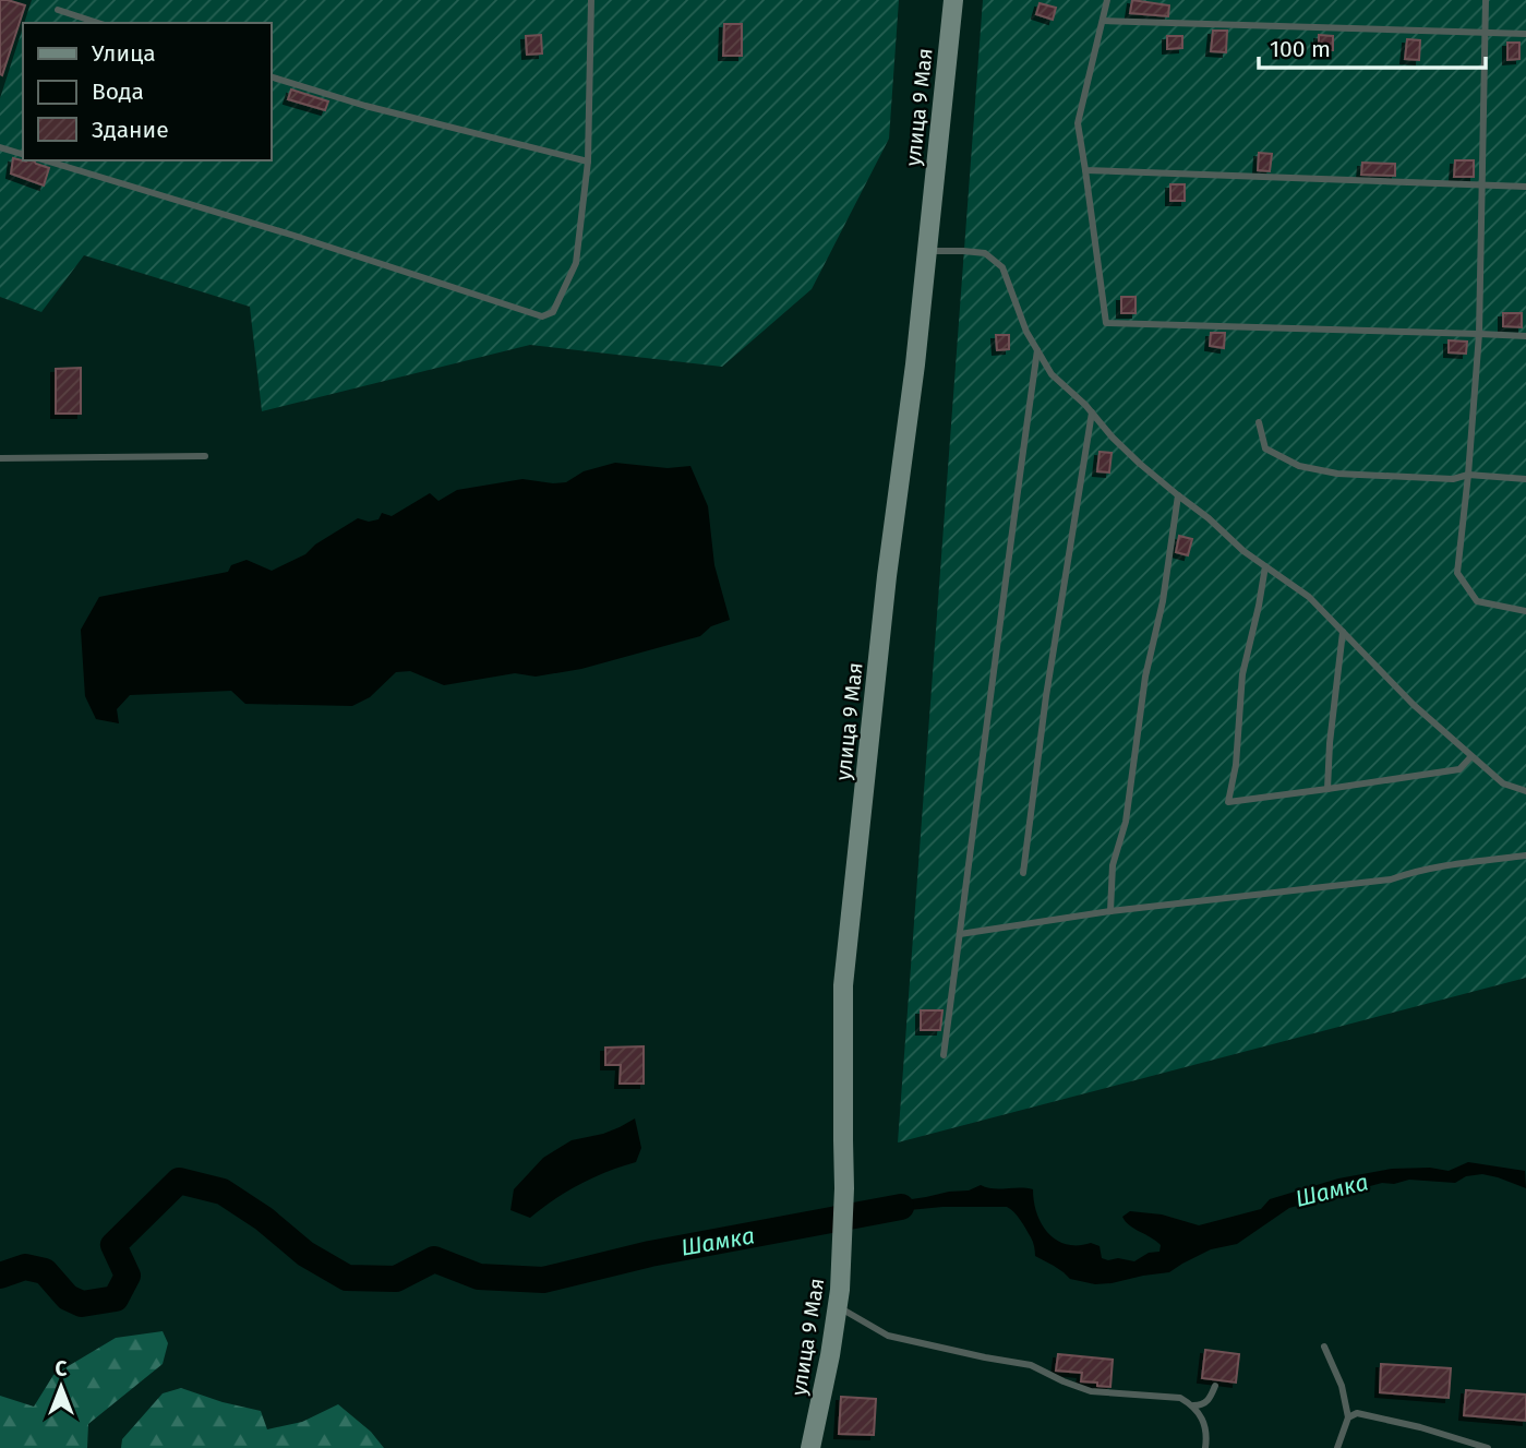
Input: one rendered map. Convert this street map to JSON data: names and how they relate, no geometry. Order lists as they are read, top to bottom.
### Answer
{
  "streets": {
    "main road": ["улица 9 Мая"]
  },
  "water": ["Шамка"],
  "legend": ["Улица", "Вода", "Здание"],
  "scale_bar": "100 m",
  "north": "top"
}
